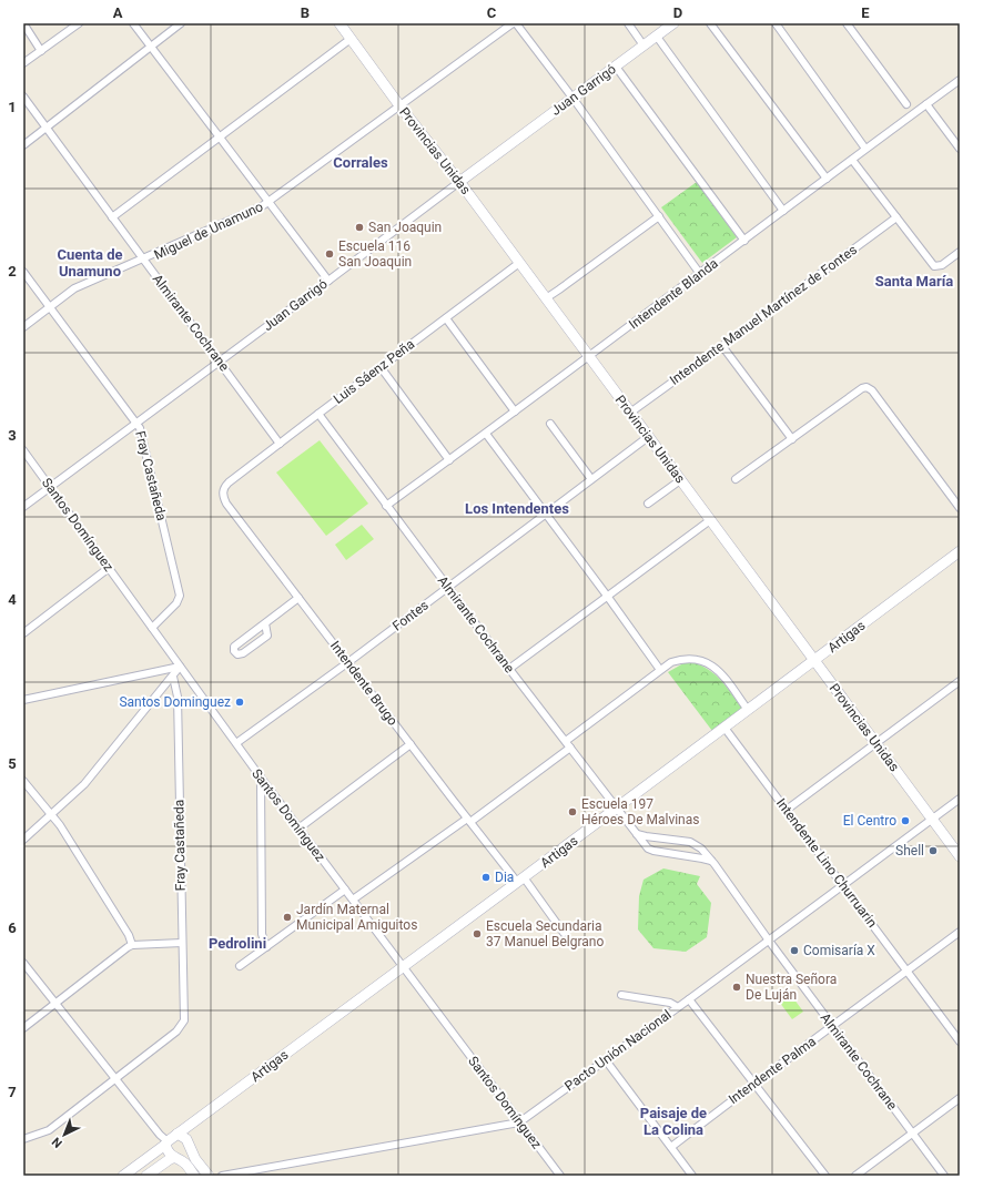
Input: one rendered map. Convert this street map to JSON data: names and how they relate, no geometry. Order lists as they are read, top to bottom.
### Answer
{
  "streets": {
    "street": [
      "Juan Garrigó",
      "Provincias Unidas",
      "Miguel de Unamuno",
      "Intendente Blanda",
      "Intendente Manuel Martínez de Fontes",
      "Almirante Cochrane",
      "Luis Sáenz Peña",
      "Fray Castañeda",
      "Santos Domínguez",
      "Fontes",
      "Artigas",
      "Intendente Brugo",
      "Intendente Lino Churruarin",
      "Pacto Unión Nacional",
      "Intendente Palma"
    ]
  },
  "crossings": [
    ["Juan Garrigó", "Provincias Unidas"],
    ["Juan Garrigó", "Almirante Cochrane"],
    ["Juan Garrigó", "Fray Castañeda"],
    ["Juan Garrigó", "Santos Domínguez"],
    ["Provincias Unidas", "Miguel de Unamuno"],
    ["Provincias Unidas", "Intendente Blanda"],
    ["Provincias Unidas", "Intendente Manuel Martínez de Fontes"],
    ["Provincias Unidas", "Luis Sáenz Peña"],
    ["Provincias Unidas", "Fontes"],
    ["Provincias Unidas", "Artigas"],
    ["Provincias Unidas", "Pacto Unión Nacional"],
    ["Miguel de Unamuno", "Almirante Cochrane"],
    ["Miguel de Unamuno", "Fray Castañeda"],
    ["Intendente Blanda", "Almirante Cochrane"],
    ["Almirante Cochrane", "Luis Sáenz Peña"],
    ["Almirante Cochrane", "Fontes"],
    ["Almirante Cochrane", "Artigas"],
    ["Almirante Cochrane", "Pacto Unión Nacional"],
    ["Almirante Cochrane", "Intendente Palma"],
    ["Luis Sáenz Peña", "Intendente Brugo"],
    ["Fray Castañeda", "Santos Domínguez"],
    ["Santos Domínguez", "Fontes"],
    ["Santos Domínguez", "Artigas"],
    ["Santos Domínguez", "Pacto Unión Nacional"],
    ["Fontes", "Intendente Brugo"],
    ["Artigas", "Intendente Brugo"],
    ["Artigas", "Intendente Lino Churruarin"],
    ["Intendente Lino Churruarin", "Pacto Unión Nacional"],
    ["Intendente Lino Churruarin", "Intendente Palma"]
  ],
  "districts": [
    "Corrales",
    "Cuenta de Unamuno",
    "Santa María",
    "Los Intendentes",
    "Pedrolini",
    "Paisaje de La Colina"
  ],
  "places": [
    "San Joaquin",
    "Escuela 116 San Joaquin",
    "Santos Dominguez",
    "Escuela 197 Héroes De Malvinas",
    "El Centro",
    "Shell",
    "Dia",
    "Jardín Maternal Municipal Amiguitos",
    "Escuela Secundaria 37 Manuel Belgrano",
    "Comisaría X",
    "Nuestra Señora De Luján"
  ],
  "north": "bottom left",
  "grid": {
    "columns": [
      "A",
      "B",
      "C",
      "D",
      "E"
    ],
    "rows": [
      "1",
      "2",
      "3",
      "4",
      "5",
      "6",
      "7"
    ]
  }
}
